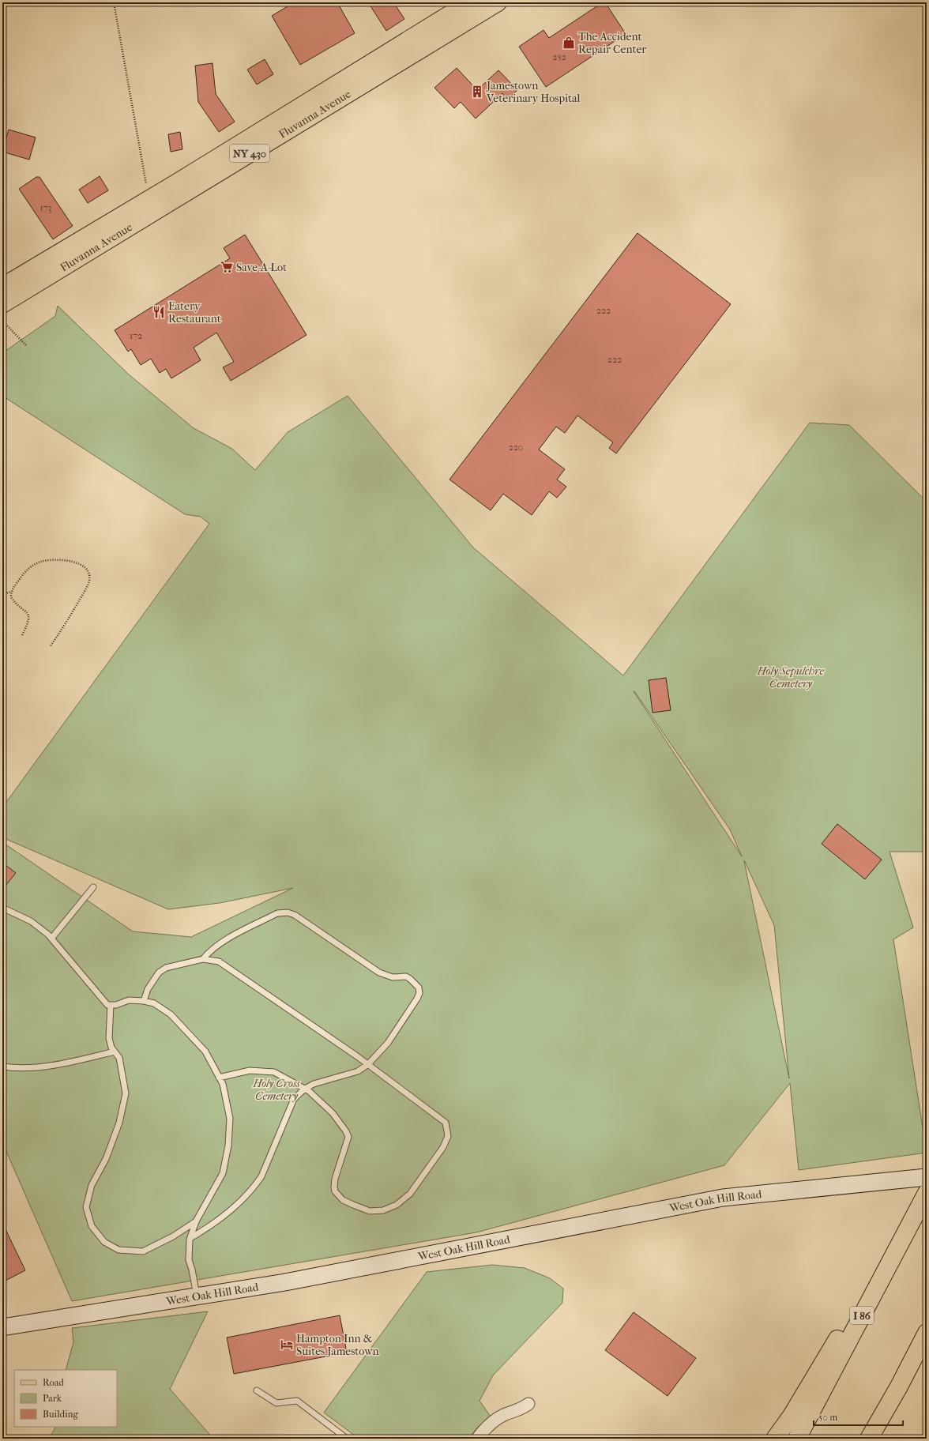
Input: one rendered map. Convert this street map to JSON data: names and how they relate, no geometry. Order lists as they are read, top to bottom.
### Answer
{
  "streets": {
    "main road": [
      "Fluvanna Avenue",
      "NY 430",
      "West Oak Hill Road",
      "I 86"
    ]
  },
  "parks": ["Holy Sepulchre Cemetery", "Holy Cross Cemetery"],
  "places": {
    "shop": ["The Accident Repair Center"],
    "building": ["Jamestown Veterinary Hospital"],
    "supermarket": ["Save-A-Lot"],
    "restaurant": ["Eatery Restaurant"],
    "hotel": ["Hampton Inn & Suites Jamestown"]
  },
  "house_numbers": [
    "252",
    "173",
    "222",
    "172",
    "222",
    "220"
  ],
  "legend": ["Road", "Park", "Building"],
  "scale_bar": "50 m"
}
